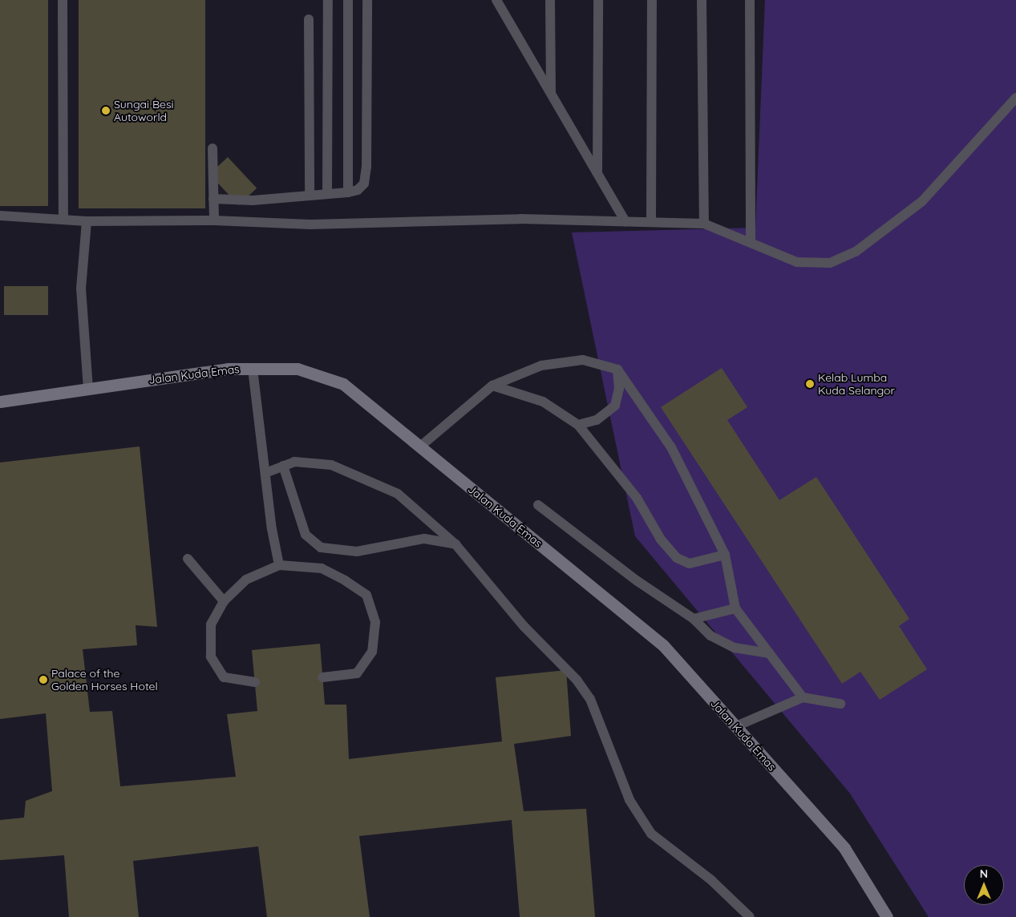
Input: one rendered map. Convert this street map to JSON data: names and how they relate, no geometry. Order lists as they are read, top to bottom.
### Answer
{
  "streets": {
    "street": ["Jalan Kuda Emas"]
  },
  "places": ["Sungai Besi Autoworld", "Kelab Lumba Kuda Selangor", "Palace of the Golden Horses Hotel"],
  "north": "top"
}
